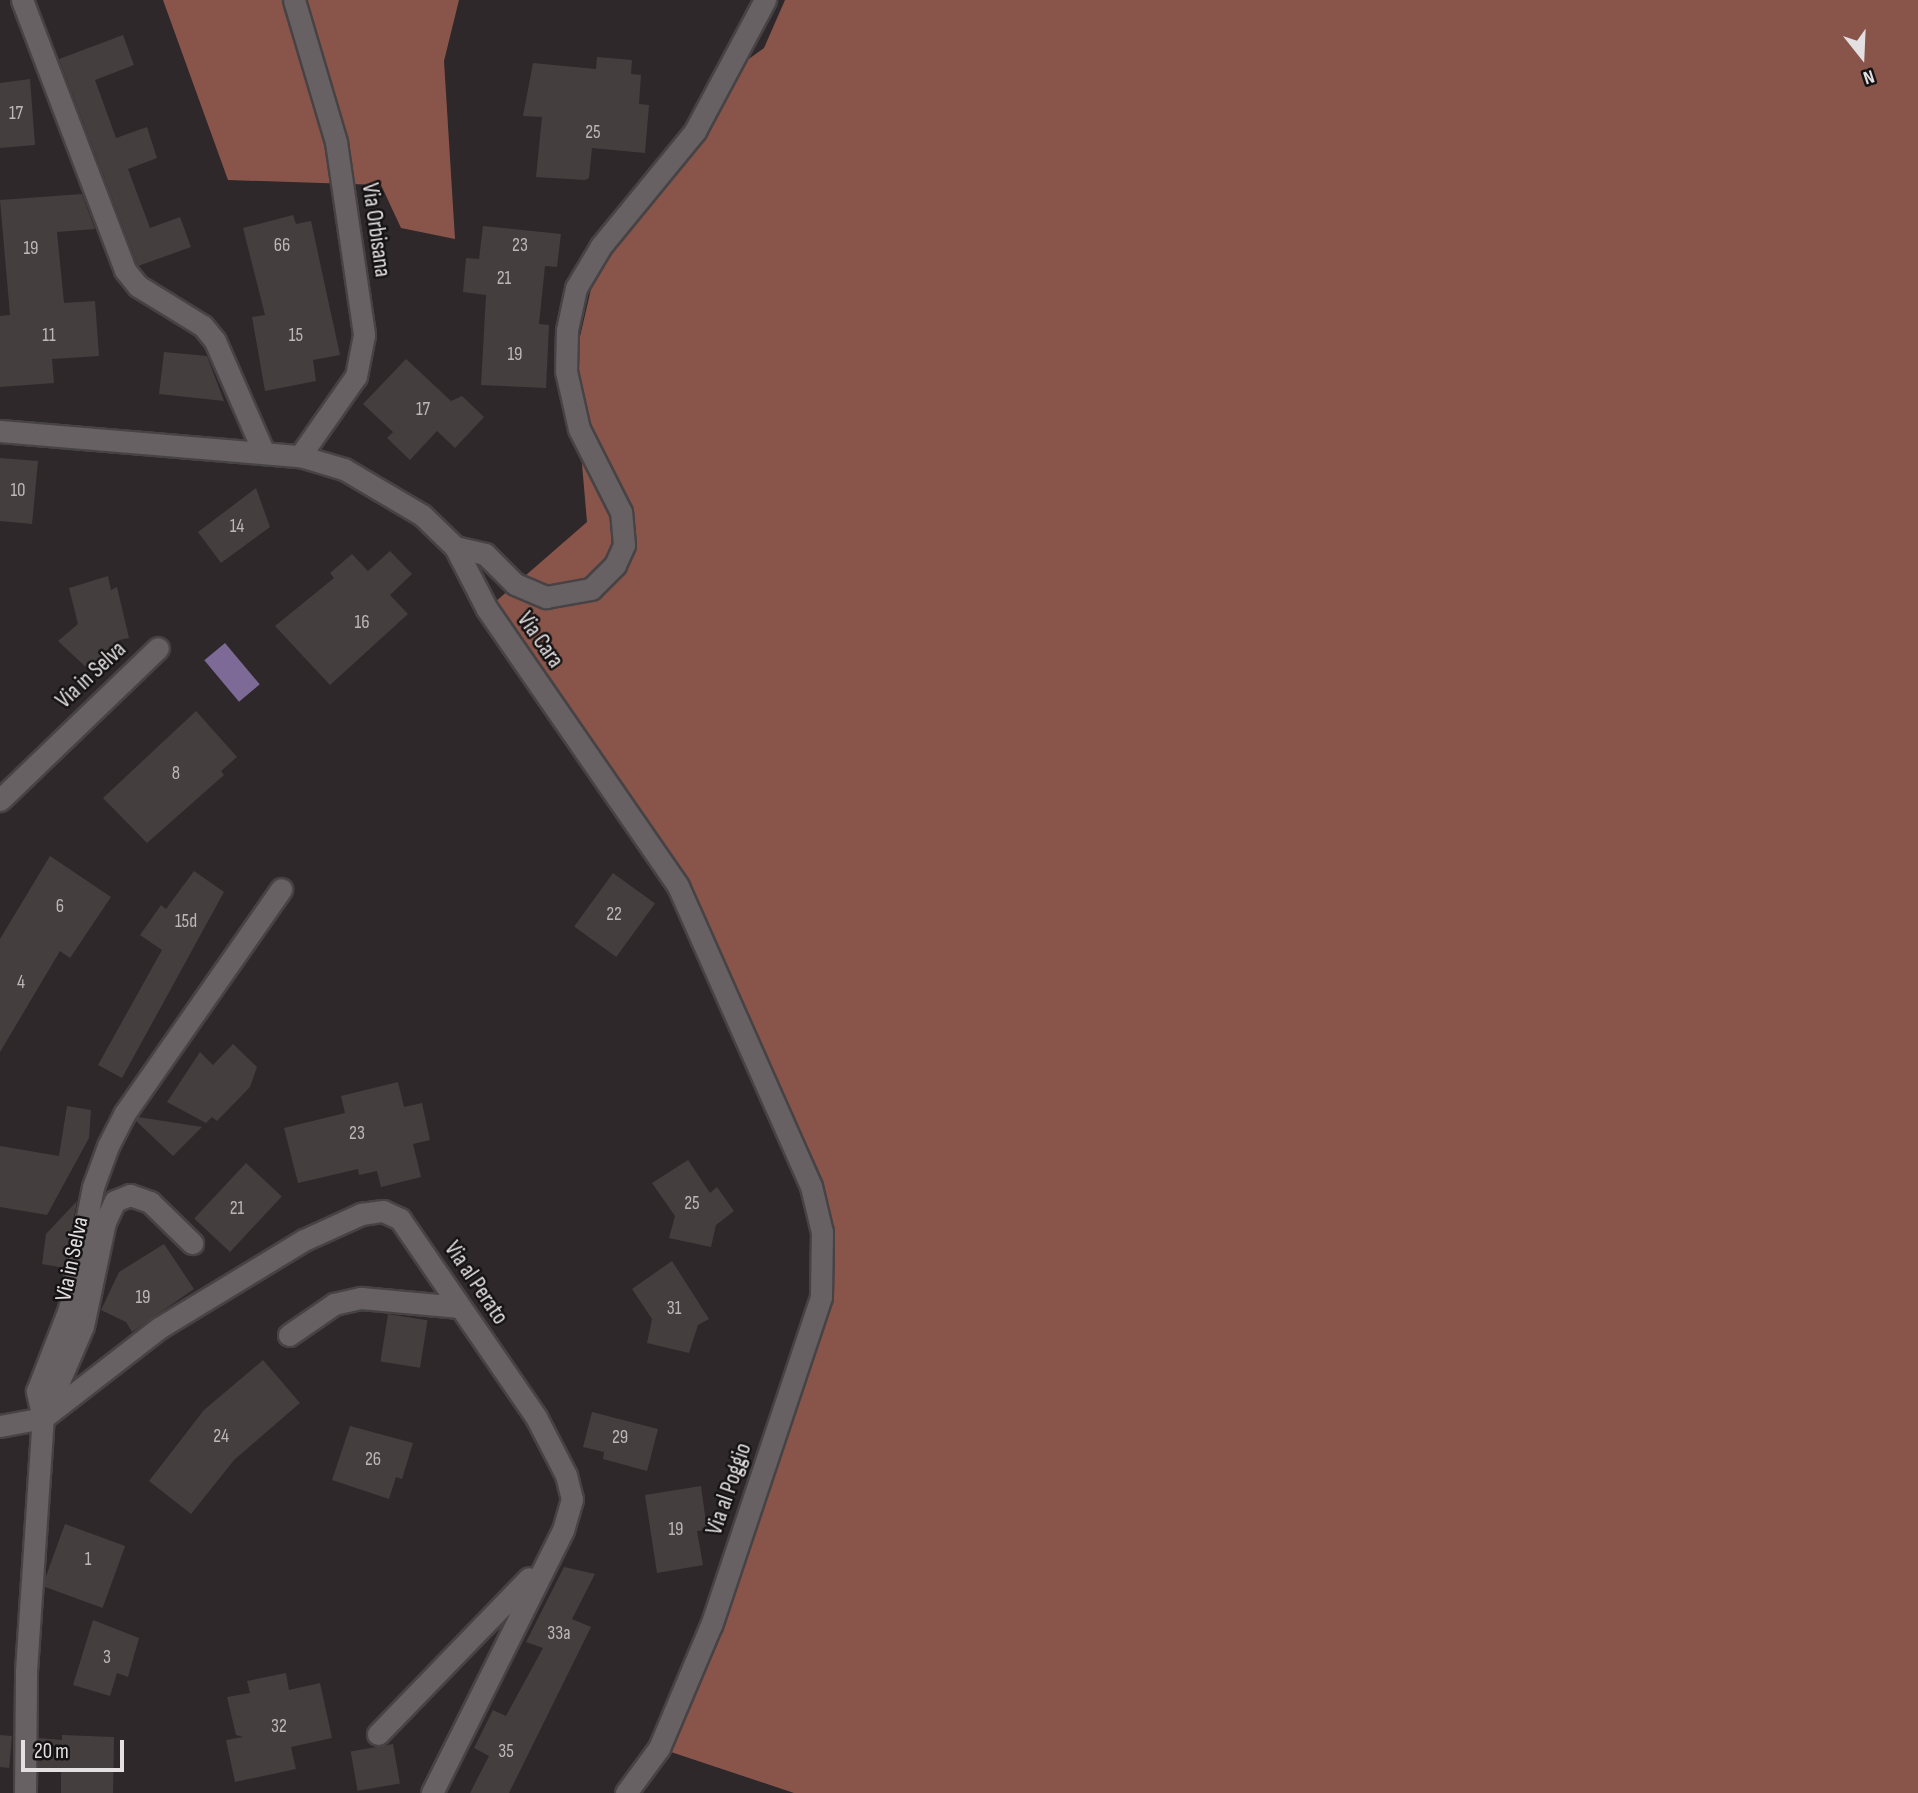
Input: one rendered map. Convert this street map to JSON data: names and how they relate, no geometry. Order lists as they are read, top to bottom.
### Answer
{
  "streets": {
    "street": [
      "Via Orbisana",
      "Via Cara",
      "Via in Selva",
      "Via al Perato",
      "Via al Poggio"
    ]
  },
  "crossings": [
    ["Via Orbisana", "Via Cara"],
    ["Via Cara", "Via al Poggio"],
    ["Via in Selva", "Via al Perato"]
  ],
  "house_numbers": [
    "17",
    "25",
    "66",
    "23",
    "19",
    "21",
    "11",
    "15",
    "19",
    "17",
    "10",
    "14",
    "16",
    "8",
    "6",
    "22",
    "15d",
    "4",
    "23",
    "25",
    "21",
    "19",
    "31",
    "24",
    "29",
    "26",
    "19",
    "1",
    "33a",
    "3",
    "32",
    "35"
  ],
  "scale_bar": "20 m",
  "north": "bottom"
}
